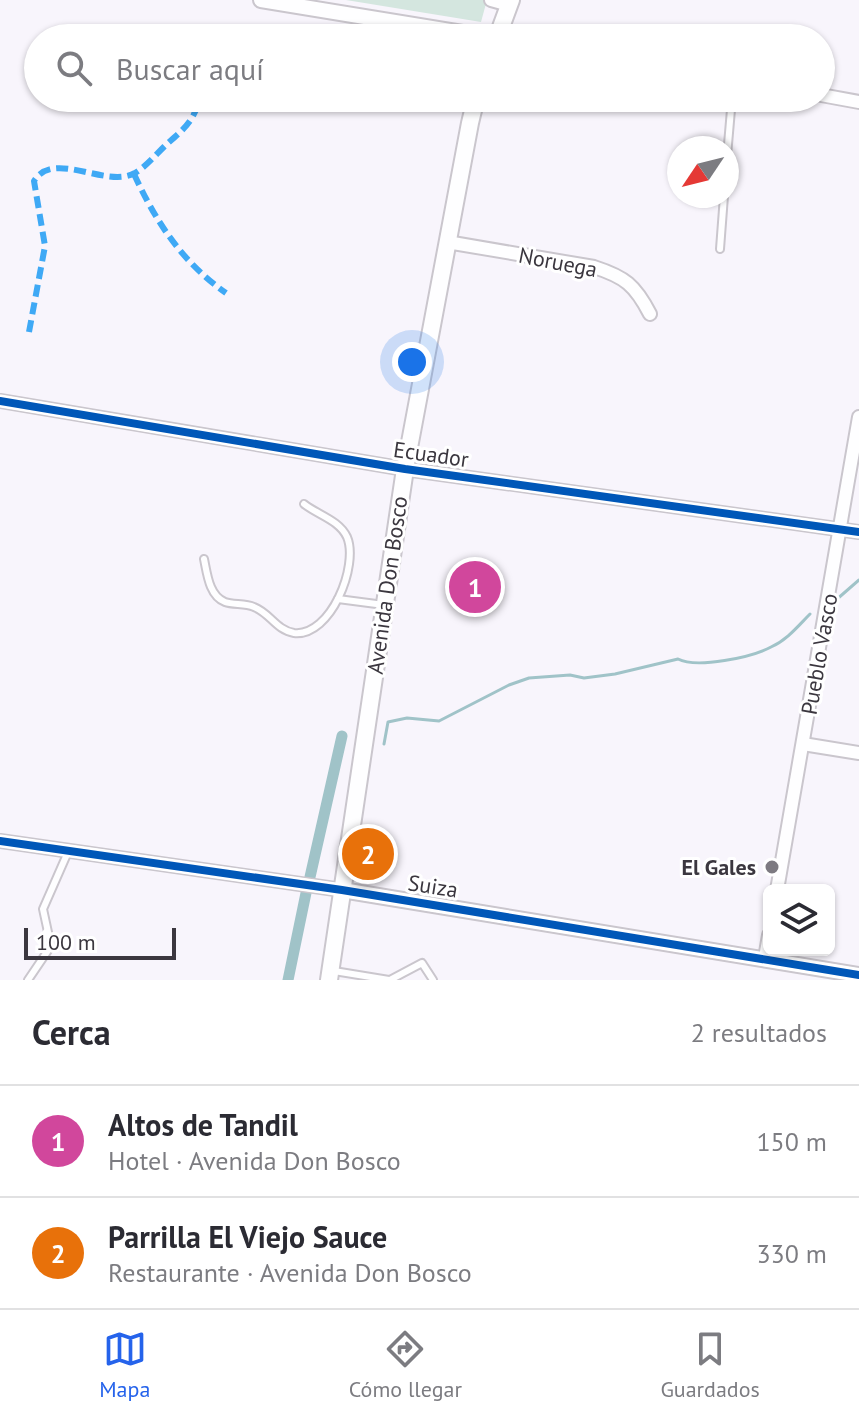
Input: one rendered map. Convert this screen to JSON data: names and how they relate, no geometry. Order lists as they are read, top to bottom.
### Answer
{
  "streets": {
    "main road": ["Avenida Don Bosco"],
    "street": [
      "Noruega",
      "Ecuador",
      "Pueblo Vasco",
      "Suiza"
    ]
  },
  "crossings": [
    ["Noruega", "Avenida Don Bosco"],
    ["Ecuador", "Avenida Don Bosco"],
    ["Ecuador", "Pueblo Vasco"],
    ["Avenida Don Bosco", "Suiza"]
  ],
  "places": ["El Gales"],
  "scale_bar": "100 m",
  "north": "bottom left",
  "page": {
    "search": "Buscar aquí",
    "pins": ["1", "2"],
    "scale": "100 m",
    "heading": ["Cerca", "2 resultados"],
    "list": [
      {
        "mark": "1",
        "name": "Altos de Tandil",
        "note": "Hotel · Avenida Don Bosco",
        "value": "150 m"
      },
      {
        "mark": "2",
        "name": "Parrilla El Viejo Sauce",
        "note": "Restaurante · Avenida Don Bosco",
        "value": "330 m"
      }
    ],
    "nav": ["Mapa", "Cómo llegar", "Guardados"]
  }
}
